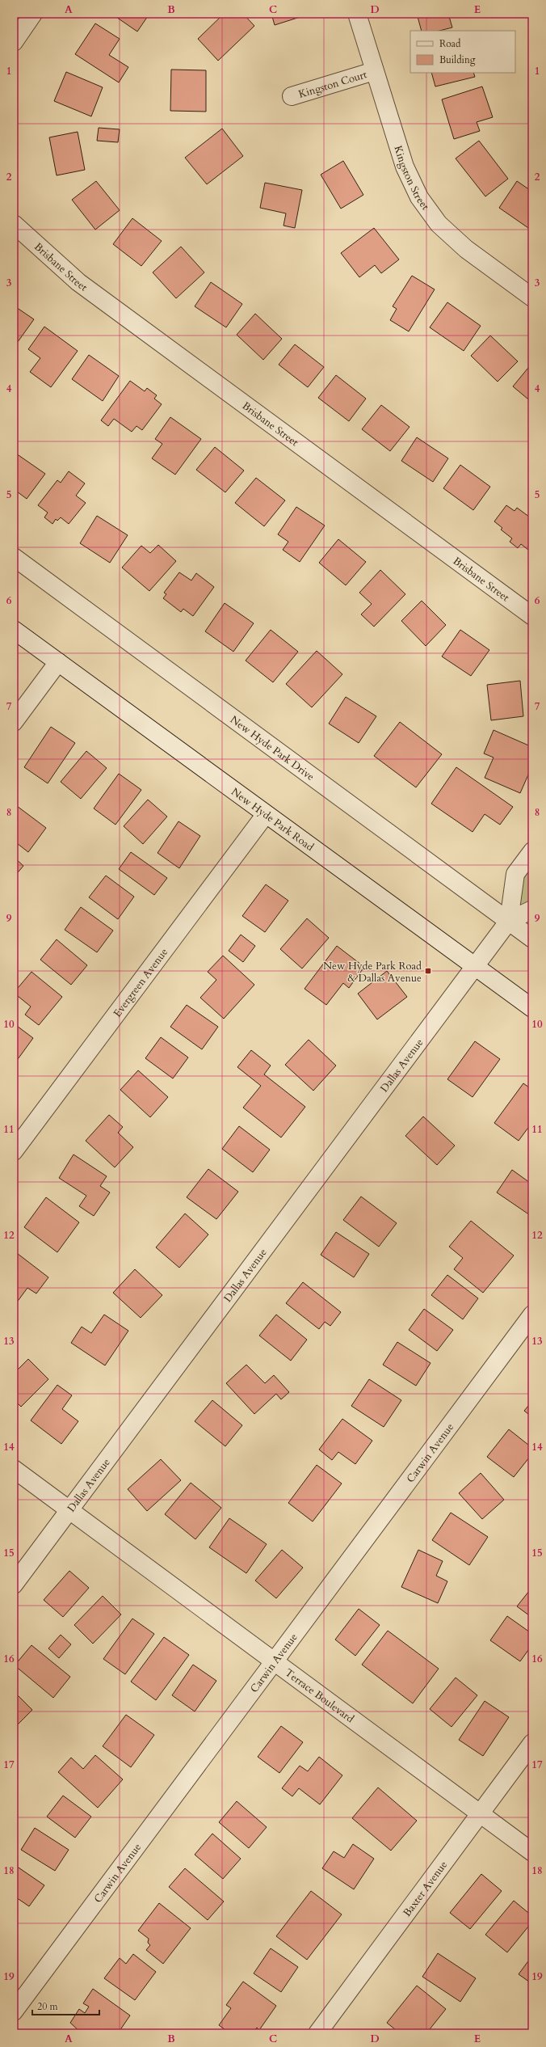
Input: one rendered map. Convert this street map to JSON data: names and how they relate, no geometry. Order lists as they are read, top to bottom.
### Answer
{
  "streets": {
    "street": [
      "Kingston Court",
      "Kingston Street",
      "Brisbane Street",
      "New Hyde Park Drive",
      "New Hyde Park Road",
      "Evergreen Avenue",
      "Dallas Avenue",
      "Carwin Avenue",
      "Terrace Boulevard",
      "Baxter Avenue"
    ]
  },
  "crossings": [
    ["Kingston Court", "Kingston Street"],
    ["New Hyde Park Drive", "Dallas Avenue"],
    ["New Hyde Park Road", "Evergreen Avenue"],
    ["New Hyde Park Road", "Dallas Avenue"],
    ["Dallas Avenue", "Terrace Boulevard"],
    ["Carwin Avenue", "Terrace Boulevard"],
    ["Terrace Boulevard", "Baxter Avenue"]
  ],
  "places": {
    "transit": ["New Hyde Park Road & Dallas Avenue"]
  },
  "legend": ["Road", "Building"],
  "scale_bar": "20 m",
  "grid": {
    "columns": [
      "A",
      "B",
      "C",
      "D",
      "E"
    ],
    "rows": [
      "1",
      "2",
      "3",
      "4",
      "5",
      "6",
      "7",
      "8",
      "9",
      "10",
      "11",
      "12",
      "13",
      "14",
      "15",
      "16",
      "17",
      "18",
      "19"
    ]
  }
}
